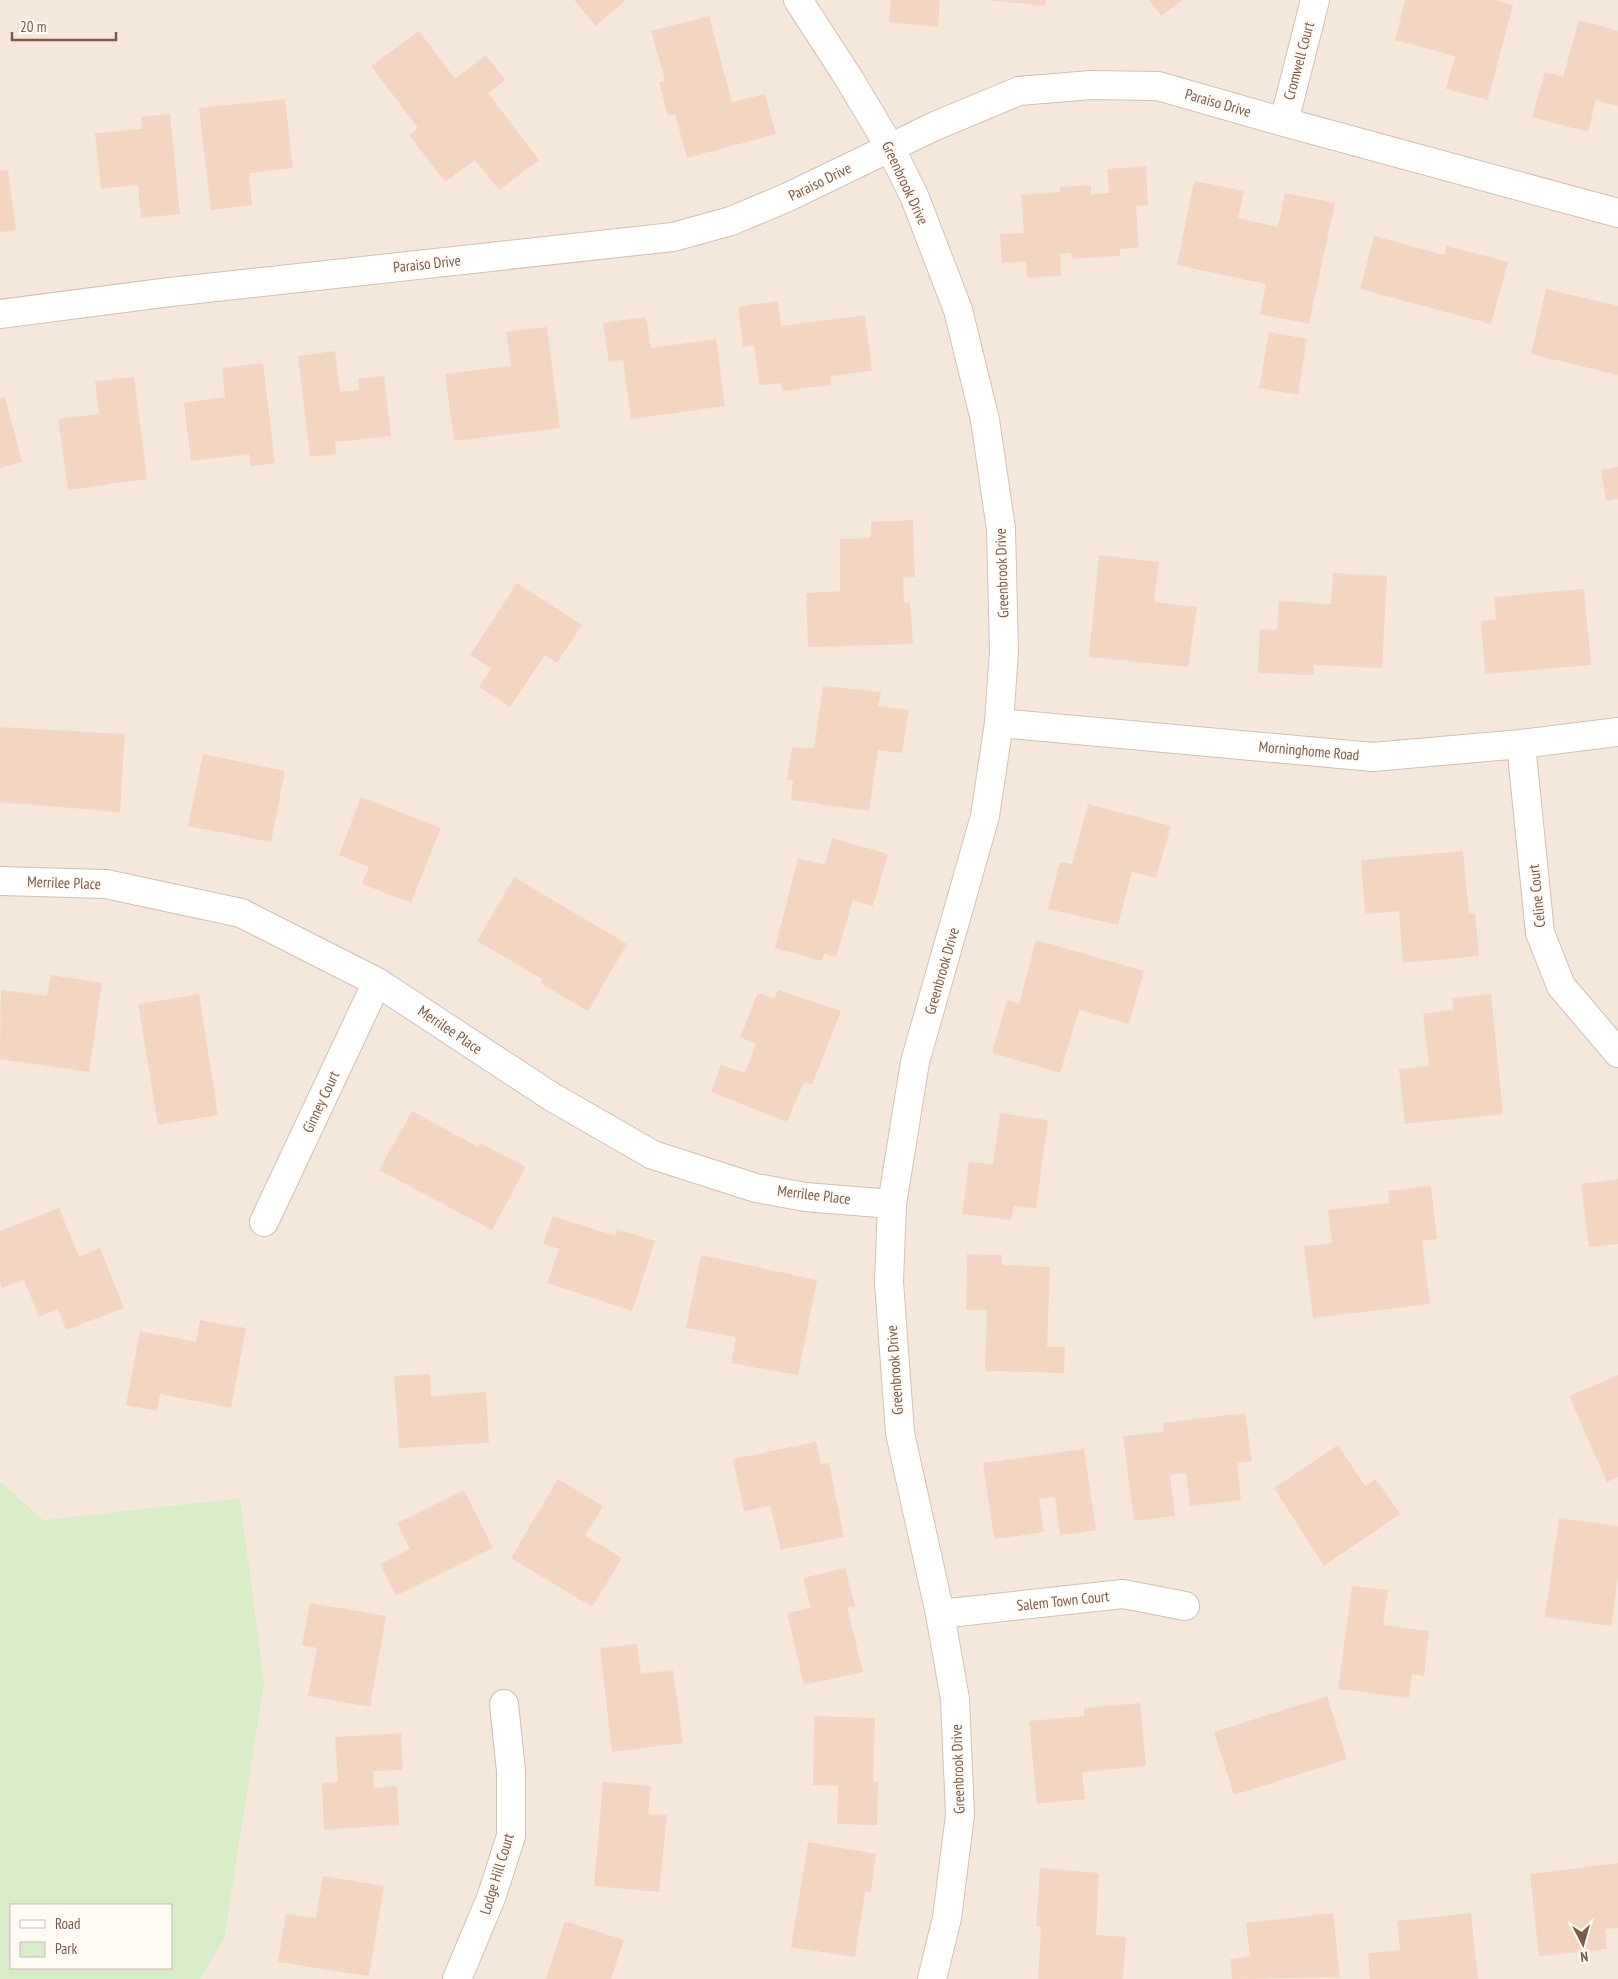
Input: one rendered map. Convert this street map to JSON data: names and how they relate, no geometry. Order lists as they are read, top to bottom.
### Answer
{
  "streets": {
    "street": [
      "Cromwell Court",
      "Paraiso Drive",
      "Greenbrook Drive",
      "Morninghome Road",
      "Merrilee Place",
      "Celine Court",
      "Ginney Court",
      "Salem Town Court",
      "Lodge Hill Court"
    ]
  },
  "crossings": [
    ["Cromwell Court", "Paraiso Drive"],
    ["Paraiso Drive", "Greenbrook Drive"],
    ["Greenbrook Drive", "Morninghome Road"],
    ["Greenbrook Drive", "Merrilee Place"],
    ["Greenbrook Drive", "Salem Town Court"],
    ["Morninghome Road", "Celine Court"],
    ["Merrilee Place", "Ginney Court"]
  ],
  "legend": ["Road", "Park"],
  "scale_bar": "20 m",
  "north": "bottom"
}
